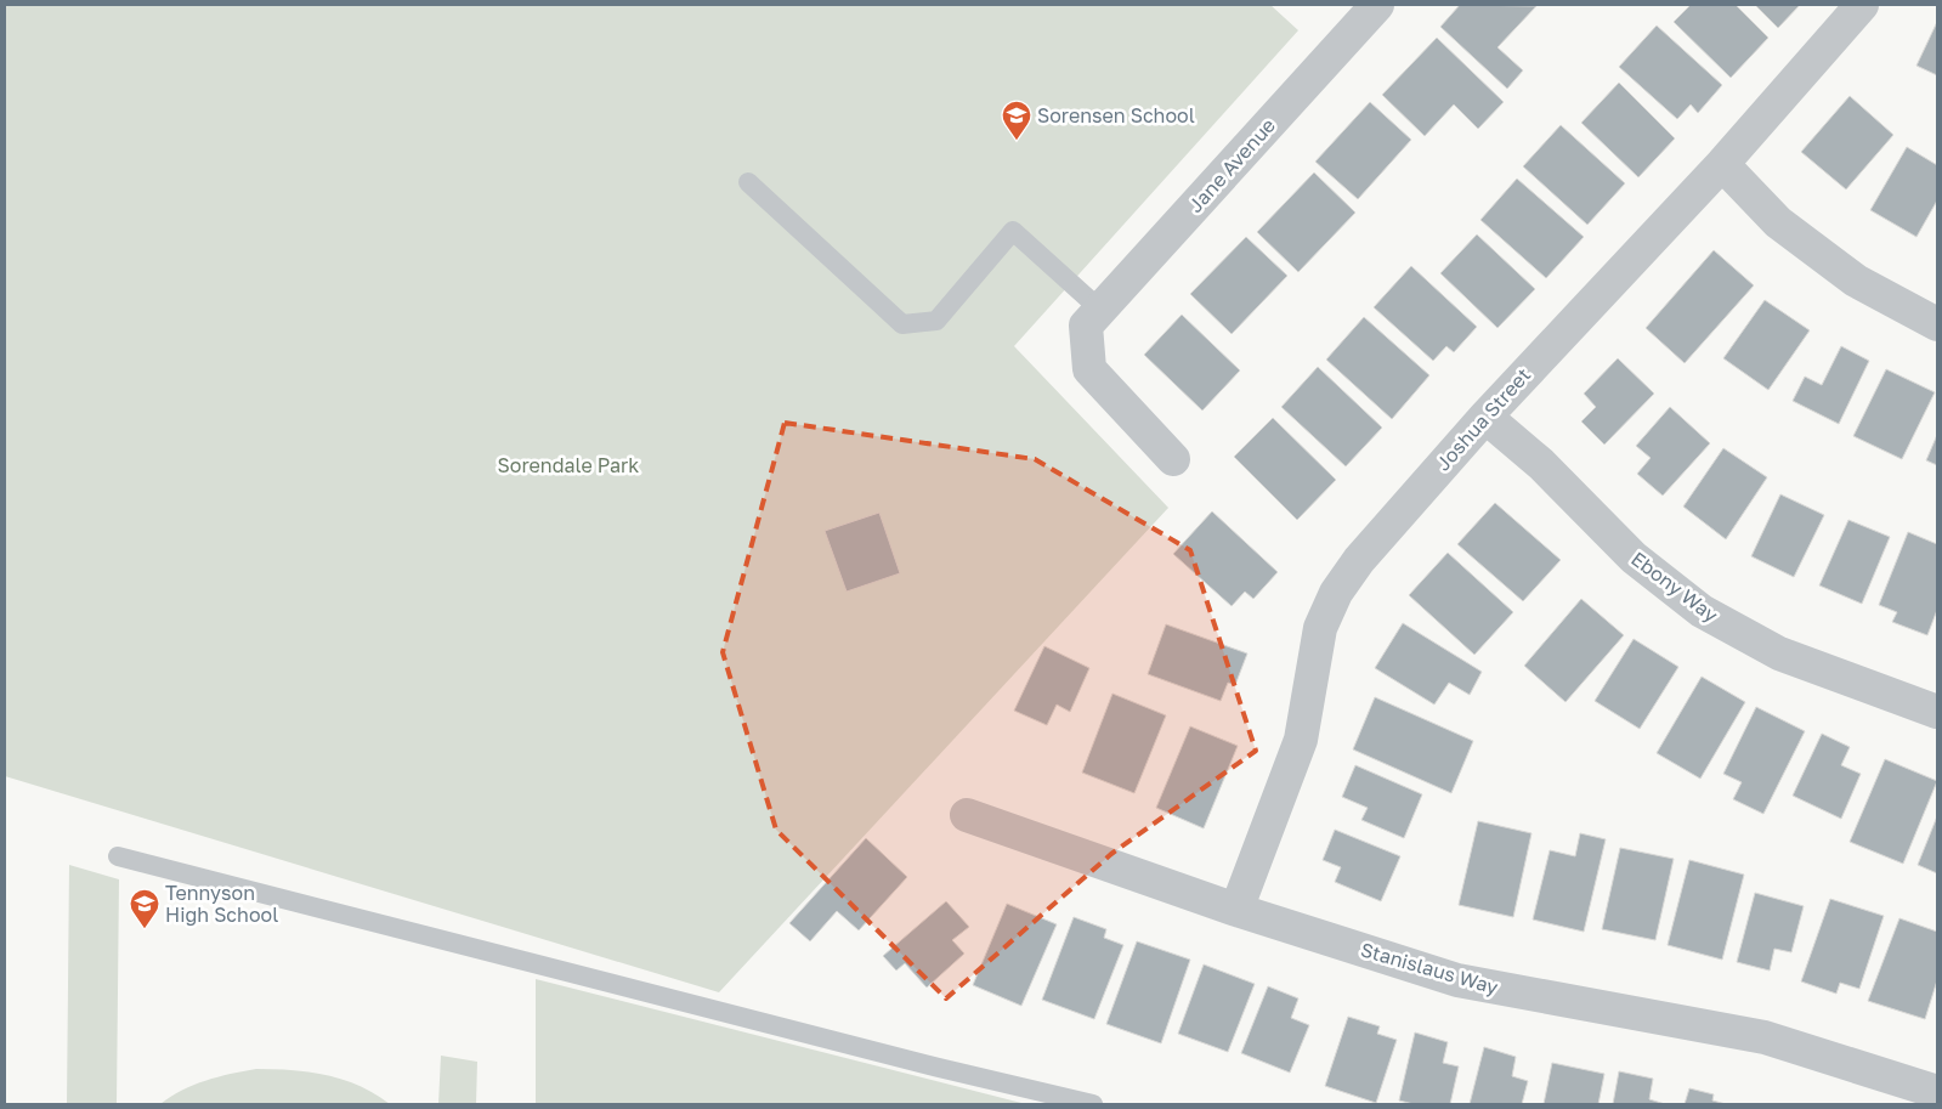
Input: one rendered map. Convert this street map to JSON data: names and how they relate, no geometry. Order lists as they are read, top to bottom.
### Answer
{
  "streets": {
    "street": [
      "Jane Avenue",
      "Joshua Street",
      "Ebony Way",
      "Stanislaus Way"
    ]
  },
  "crossings": [
    ["Joshua Street", "Ebony Way"],
    ["Joshua Street", "Stanislaus Way"]
  ],
  "parks": ["Sorendale Park"],
  "places": {
    "school or university": ["Sorensen School", "Tennyson High School"]
  }
}
